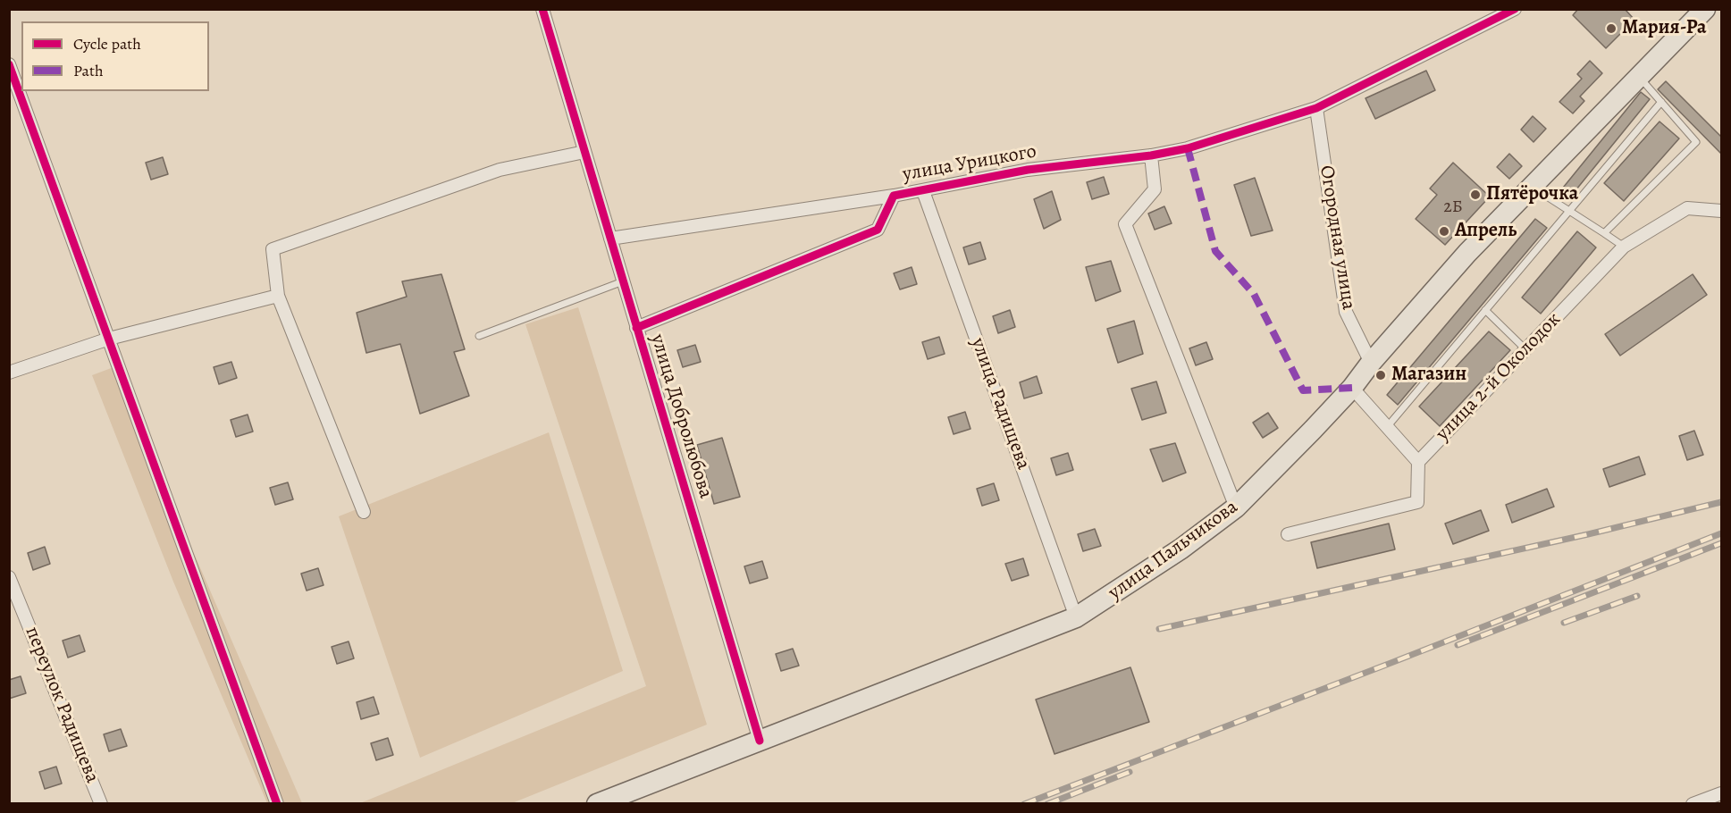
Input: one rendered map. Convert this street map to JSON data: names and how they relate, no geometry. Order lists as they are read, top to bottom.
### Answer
{
  "streets": {
    "main road": ["улица Пальчикова"],
    "street": [
      "улица Урицкого",
      "Огородная улица",
      "улица 2-й Околодок",
      "улица Радищева",
      "улица Добролюбова",
      "переулок Радищева"
    ]
  },
  "crossings": [
    ["улица Урицкого", "Огородная улица"],
    ["улица Урицкого", "улица Радищева"],
    ["улица Урицкого", "улица Добролюбова"],
    ["Огородная улица", "улица Пальчикова"],
    ["улица Радищева", "улица Пальчикова"],
    ["улица Добролюбова", "улица Пальчикова"]
  ],
  "places": [
    "Мария-Ра",
    "Пятёрочка",
    "Апрель",
    "Магазин"
  ],
  "house_numbers": ["2Б"],
  "legend": ["Cycle path", "Path"]
}
